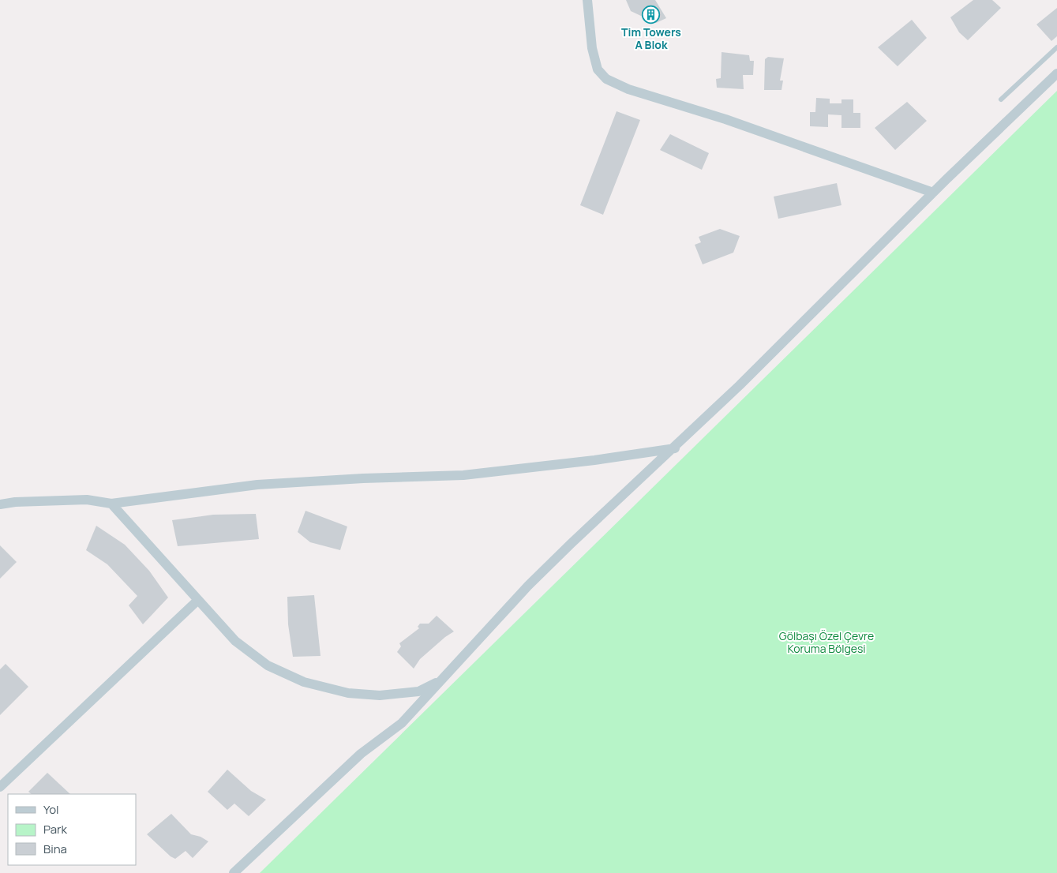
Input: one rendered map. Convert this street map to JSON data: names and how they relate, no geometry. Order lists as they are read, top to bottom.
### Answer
{
  "parks": ["Gölbaşı Özel Çevre Koruma Bölgesi"],
  "places": {
    "building": ["Tim Towers A Blok"]
  },
  "legend": ["Yol", "Park", "Bina"]
}
